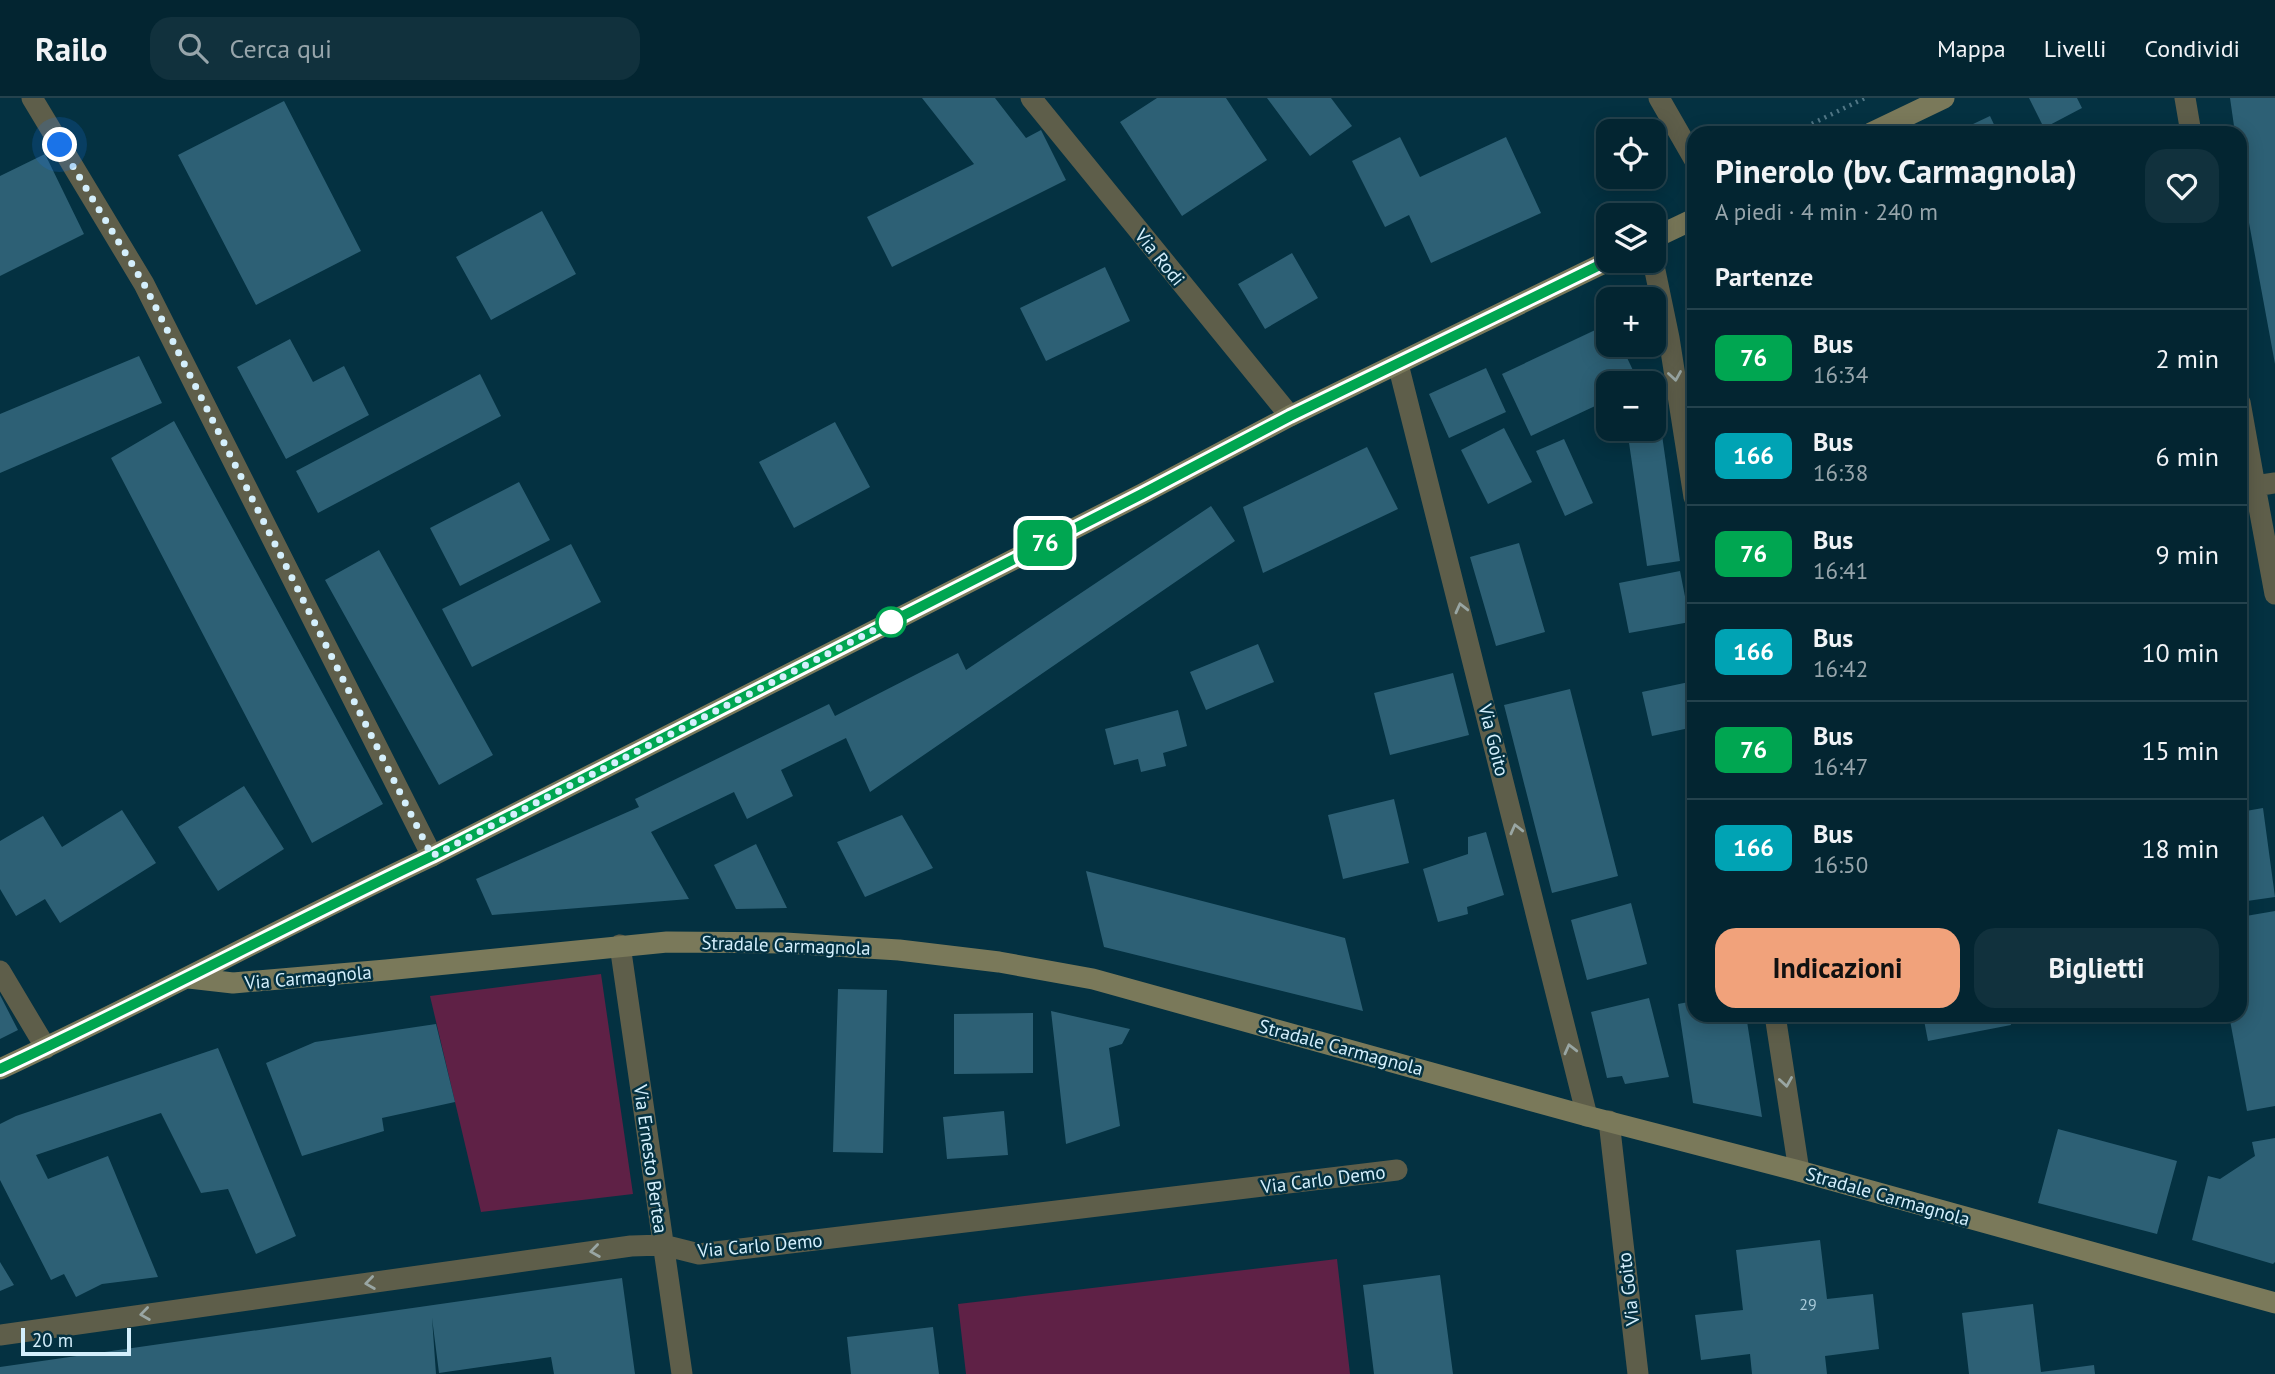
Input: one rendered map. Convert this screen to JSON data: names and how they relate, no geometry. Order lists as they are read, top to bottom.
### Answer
{
  "streets": {
    "main road": ["Stradale Carmagnola", "Via Carmagnola"],
    "street": [
      "Via Rodi",
      "Via Goito",
      "Via Ernesto Bertea",
      "Via Carlo Demo"
    ]
  },
  "crossings": [
    ["Via Goito", "Stradale Carmagnola"],
    ["Stradale Carmagnola", "Via Carmagnola"],
    ["Stradale Carmagnola", "Via Ernesto Bertea"],
    ["Via Ernesto Bertea", "Via Carlo Demo"]
  ],
  "one_way": ["Via Goito", "Via Carlo Demo"],
  "lines": ["bus line 76"],
  "house_numbers": ["29"],
  "scale_bar": "20 m",
  "page": {
    "header": "Railo",
    "search": "Cerca qui",
    "nav": ["Mappa", "Livelli", "Condividi"],
    "on_map": "76",
    "map_buttons": ["+", "−"],
    "heading": [
      ["Pinerolo (bv. Carmagnola)", "A piedi · 4 min · 240 m"],
      "Partenze"
    ],
    "list": [
      {
        "mark": "76",
        "name": "Bus",
        "note": "16:34",
        "value": "2 min"
      },
      {
        "mark": "166",
        "name": "Bus",
        "note": "16:38",
        "value": "6 min"
      },
      {
        "mark": "76",
        "name": "Bus",
        "note": "16:41",
        "value": "9 min"
      },
      {
        "mark": "166",
        "name": "Bus",
        "note": "16:42",
        "value": "10 min"
      },
      {
        "mark": "76",
        "name": "Bus",
        "note": "16:47",
        "value": "15 min"
      },
      {
        "mark": "166",
        "name": "Bus",
        "note": "16:50",
        "value": "18 min"
      }
    ],
    "buttons": ["Indicazioni", "Biglietti"],
    "scale": "20 m"
  }
}
